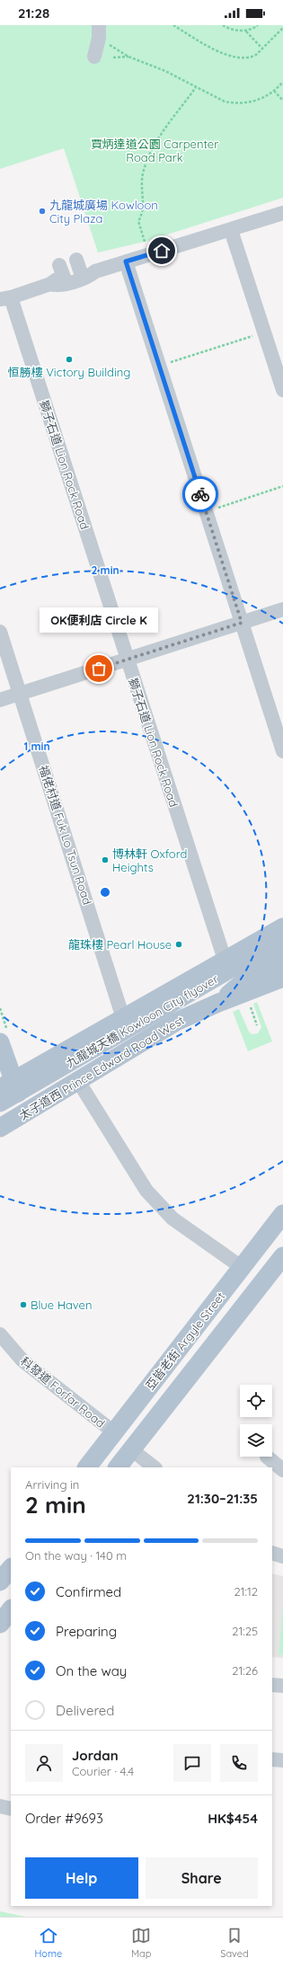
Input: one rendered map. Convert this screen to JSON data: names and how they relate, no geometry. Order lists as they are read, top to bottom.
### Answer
{
  "streets": {
    "main road": ["九龍城天橋 Kowloon City flyover", "太子道西 Prince Edward Road West", "亞皆老街 Argyle Street"],
    "street": ["獅子石道 Lion Rock Road", "福佬村道 Fuk Lo Tsun Road", "科發道 Forfar Road"]
  },
  "crossings": [
    ["亞皆老街 Argyle Street", "科發道 Forfar Road"]
  ],
  "parks": ["賈炳達道公園 Carpenter Road Park"],
  "places": [
    "九龍城廣場 Kowloon City Plaza",
    "恒勝樓 Victory Building",
    "OK便利店 Circle K",
    "博林軒 Oxford Heights",
    "龍珠樓 Pearl House",
    "Blue Haven"
  ],
  "page": {
    "status": "21:28",
    "bubble": "OK便利店 Circle K",
    "heading": ["2 min", "Arriving in", "21:30–21:35"],
    "panel": [
      "Jordan",
      "Courier · 4.4",
      "Order #9693",
      "HK$454"
    ],
    "bar": "On the way · 140 m",
    "list": [
      ["Confirmed", "21:12"],
      ["Preparing", "21:25"],
      ["On the way", "21:26"],
      "Delivered"
    ],
    "buttons": ["Help", "Share"],
    "tabs": ["Home", "Map", "Saved"]
  },
  "rings": ["2 min", "1 min"]
}
